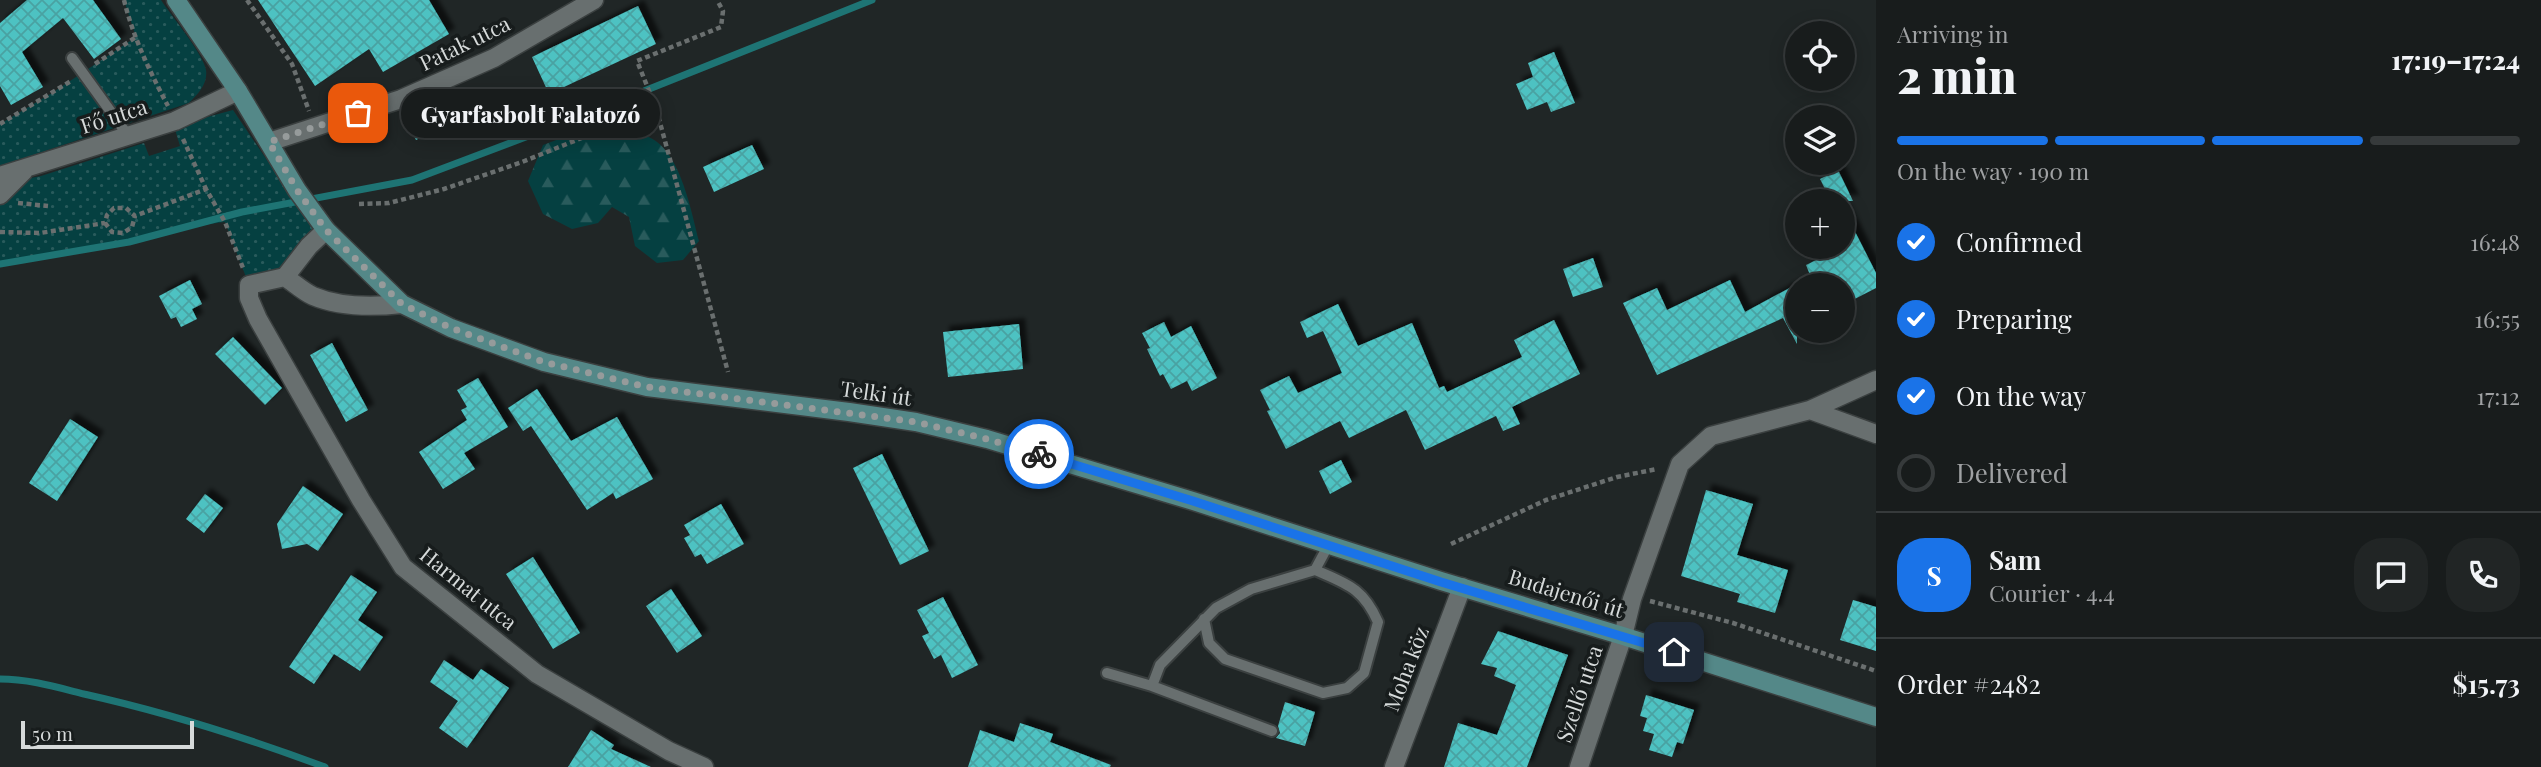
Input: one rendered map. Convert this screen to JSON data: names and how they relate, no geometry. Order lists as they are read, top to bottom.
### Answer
{
  "streets": {
    "main road": ["Telki út", "Budajenői út"],
    "street": [
      "Patak utca",
      "Fő utca",
      "Harmat utca",
      "Moha köz",
      "Szellő utca"
    ]
  },
  "crossings": [
    ["Patak utca", "Telki út"],
    ["Fő utca", "Telki út"],
    ["Telki út", "Budajenői út"],
    ["Budajenői út", "Moha köz"],
    ["Budajenői út", "Szellő utca"]
  ],
  "places": ["Gyarfasbolt Falatozó"],
  "scale_bar": "50 m",
  "page": {
    "heading": ["2 min", "Arriving in", "17:19–17:24"],
    "panel": [
      "Sam",
      "Courier · 4.4",
      "Order #2482",
      "$15.73"
    ],
    "map_buttons": ["+", "−"],
    "bubble": "Gyarfasbolt Falatozó",
    "bar": "On the way · 190 m",
    "list": [
      ["Confirmed", "16:48"],
      ["Preparing", "16:55"],
      ["On the way", "17:12"],
      "Delivered"
    ],
    "round": "S",
    "scale": "50 m"
  }
}
